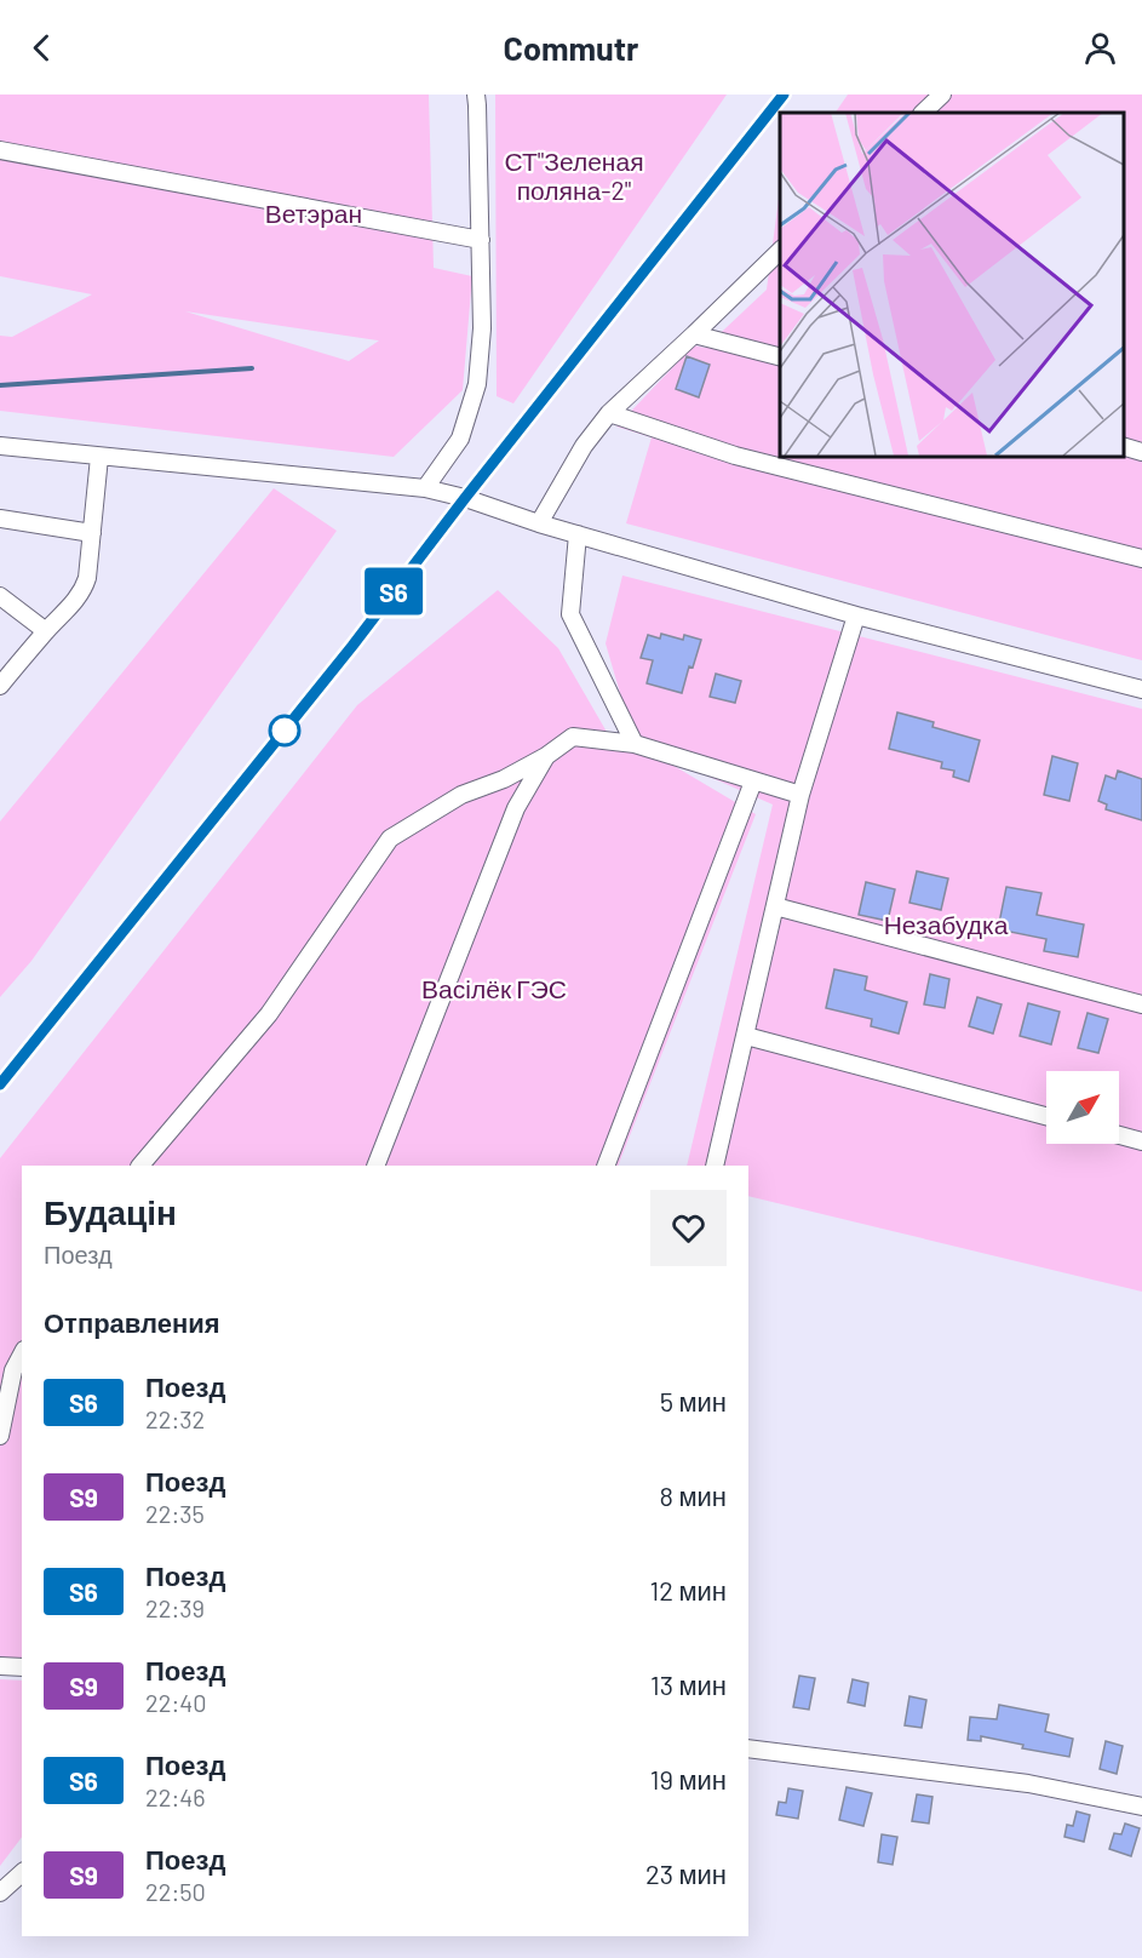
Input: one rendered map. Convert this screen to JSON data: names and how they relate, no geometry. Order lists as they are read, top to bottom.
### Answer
{
  "parks": [
    "СТ\"Зеленая поляна-2\"",
    "Ветэран",
    "Незабудка",
    "Васілёк ГЭС"
  ],
  "north": "top right",
  "page": {
    "header": "Commutr",
    "on_map": "S6",
    "heading": [
      ["Будацін", "Поезд"],
      "Отправления"
    ],
    "list": [
      {
        "mark": "S6",
        "name": "Поезд",
        "note": "22:32",
        "value": "5 мин"
      },
      {
        "mark": "S9",
        "name": "Поезд",
        "note": "22:35",
        "value": "8 мин"
      },
      {
        "mark": "S6",
        "name": "Поезд",
        "note": "22:39",
        "value": "12 мин"
      },
      {
        "mark": "S9",
        "name": "Поезд",
        "note": "22:40",
        "value": "13 мин"
      },
      {
        "mark": "S6",
        "name": "Поезд",
        "note": "22:46",
        "value": "19 мин"
      },
      {
        "mark": "S9",
        "name": "Поезд",
        "note": "22:50",
        "value": "23 мин"
      }
    ]
  }
}
